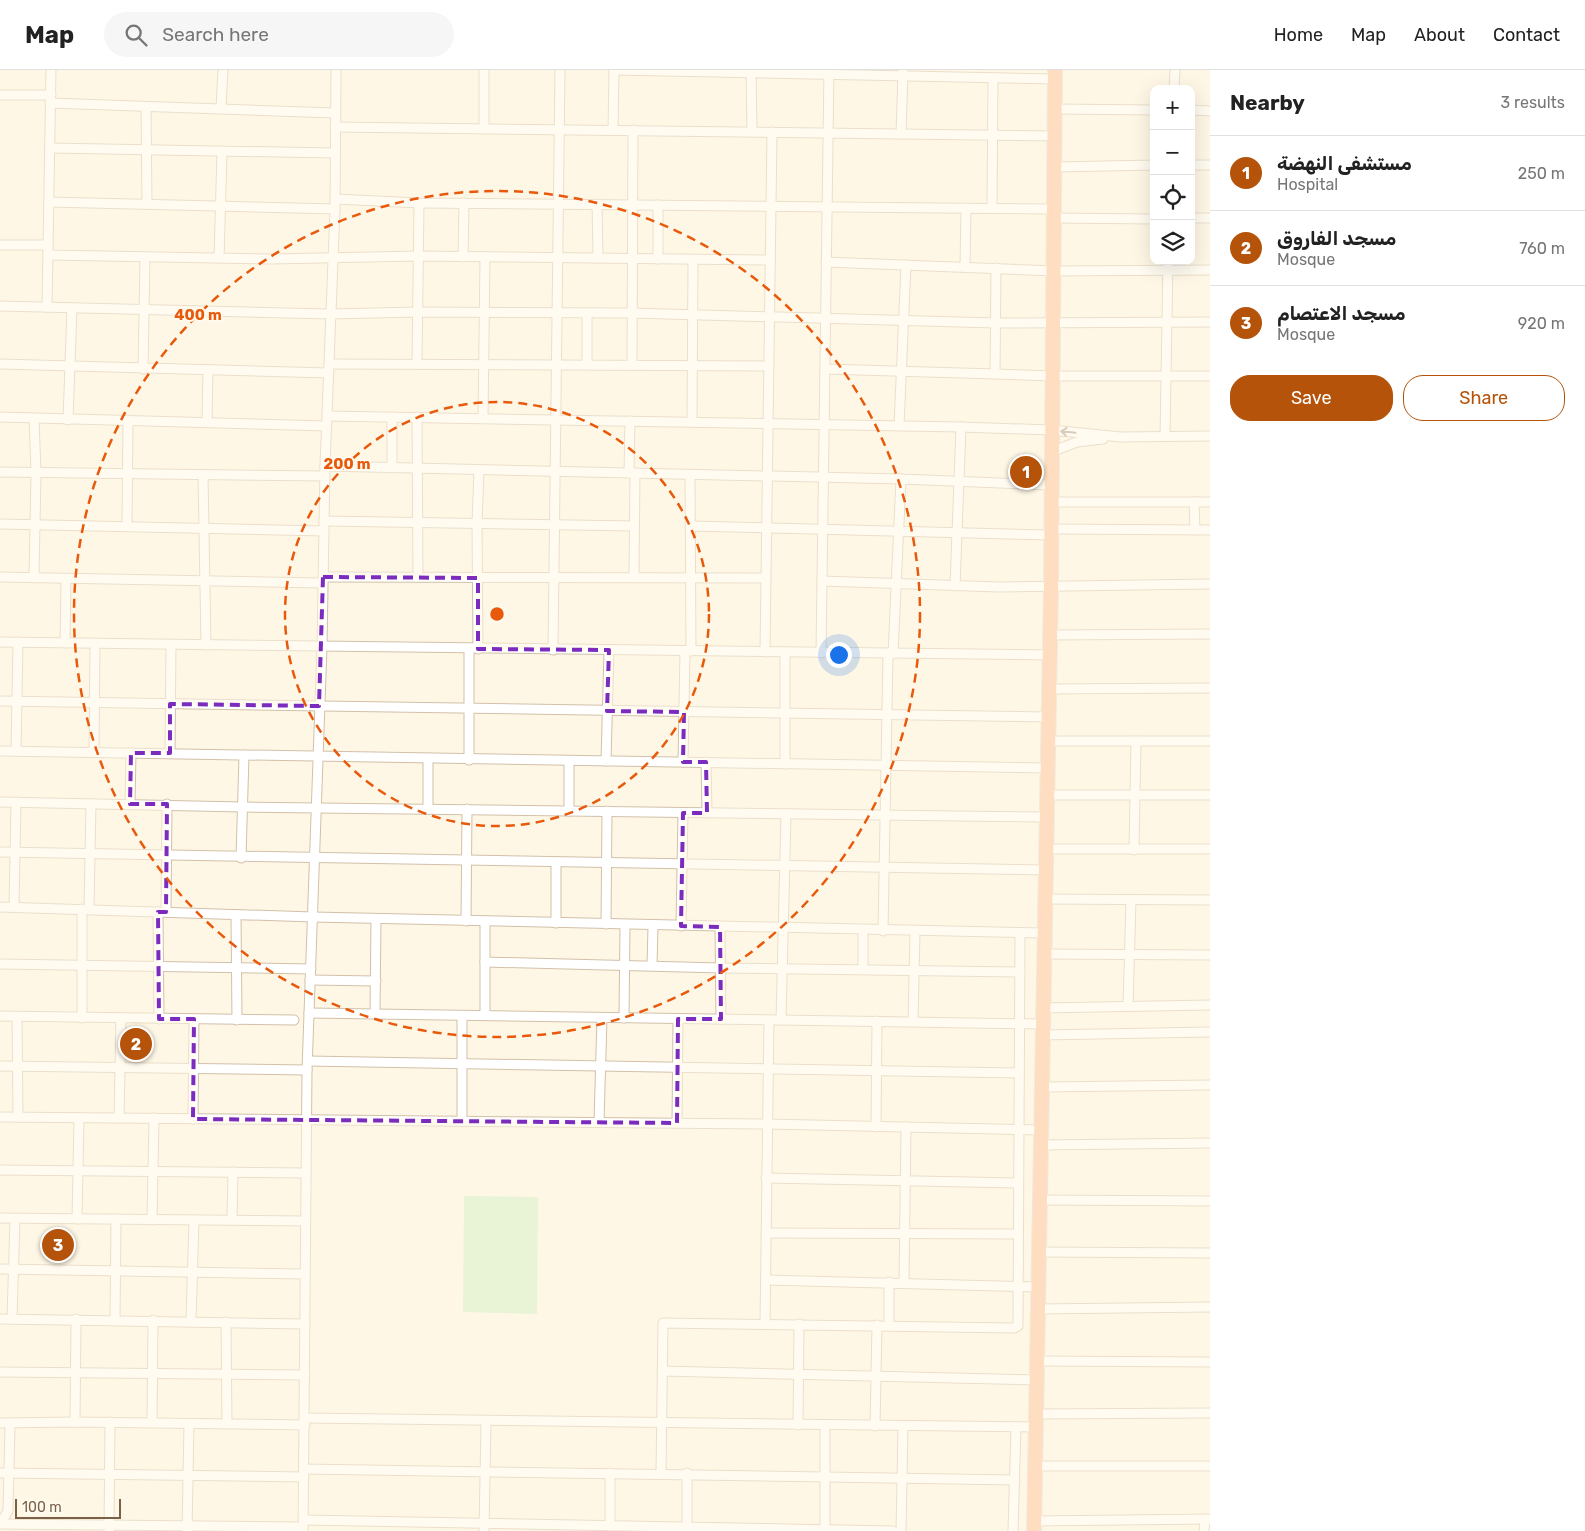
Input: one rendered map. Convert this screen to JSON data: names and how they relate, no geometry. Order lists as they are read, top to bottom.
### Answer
{
  "scale_bar": "100 m",
  "page": {
    "header": "Map",
    "search": "Search here",
    "nav": [
      "Home",
      "Map",
      "About",
      "Contact"
    ],
    "heading": ["Nearby", "3 results"],
    "map_buttons": ["+", "−"],
    "list": [
      {
        "mark": "1",
        "name": "مستشفى النهضة",
        "note": "Hospital",
        "value": "250 m"
      },
      {
        "mark": "2",
        "name": "مسجد الفاروق",
        "note": "Mosque",
        "value": "760 m"
      },
      {
        "mark": "3",
        "name": "مسجد الاعتصام",
        "note": "Mosque",
        "value": "920 m"
      }
    ],
    "buttons": ["Save", "Share"],
    "pins": ["1", "2", "3"],
    "scale": "100 m"
  },
  "rings": ["400 m", "200 m"]
}
